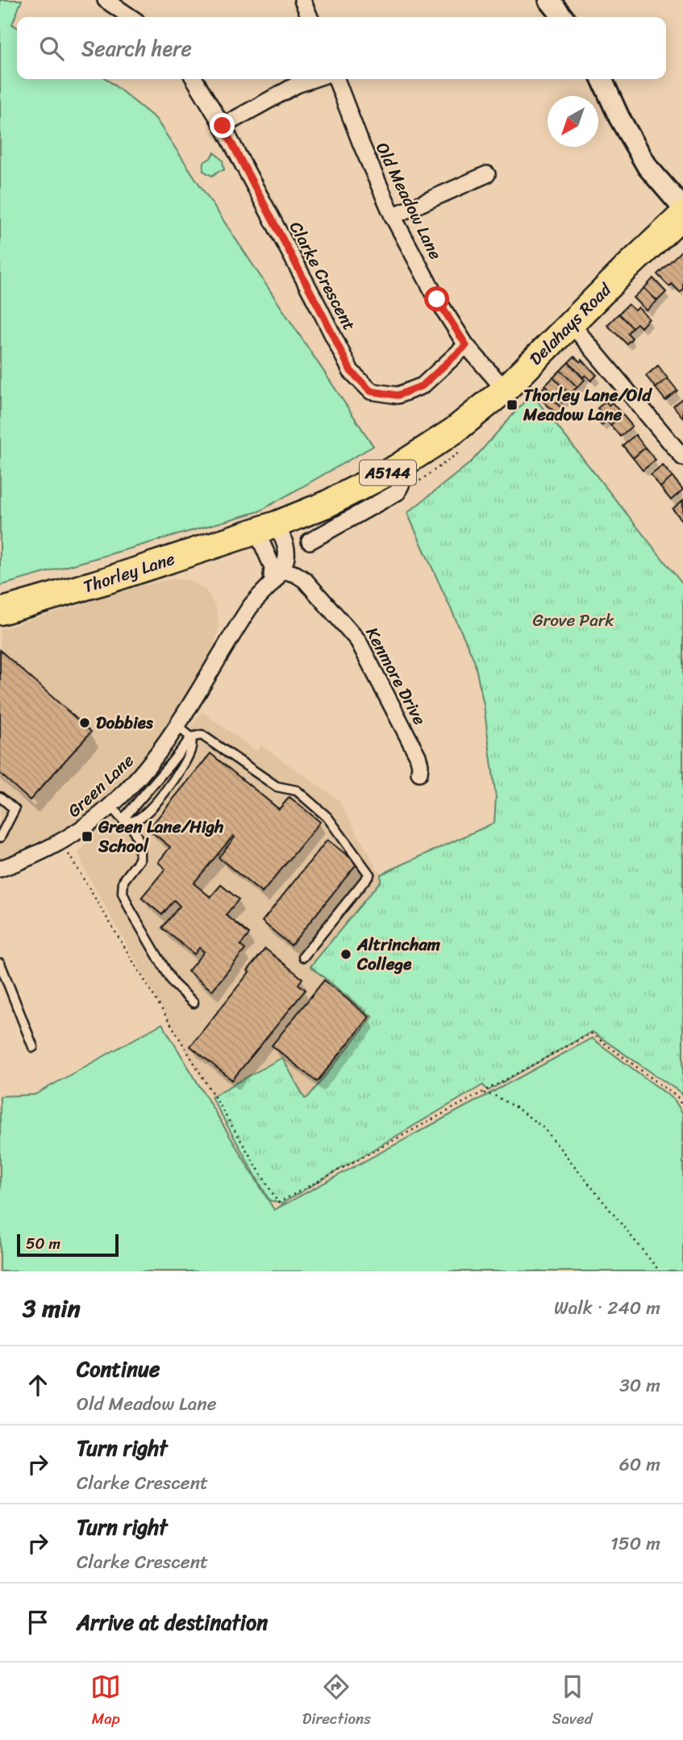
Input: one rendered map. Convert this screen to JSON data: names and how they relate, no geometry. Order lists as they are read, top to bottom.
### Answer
{
  "streets": {
    "main road": ["Delahays Road", "A5144", "Thorley Lane"],
    "street": [
      "Old Meadow Lane",
      "Clarke Crescent",
      "Kenmore Drive",
      "Green Lane"
    ]
  },
  "crossings": [
    ["Old Meadow Lane", "Clarke Crescent"],
    ["Old Meadow Lane", "Delahays Road"],
    ["Delahays Road", "Thorley Lane"],
    ["Kenmore Drive", "Green Lane"]
  ],
  "parks": ["Grove Park"],
  "places": {
    "transit": ["Thorley Lane/Old Meadow Lane", "Green Lane/High School"],
    "other": ["Dobbies", "Altrincham College"]
  },
  "scale_bar": "50 m",
  "north": "bottom left",
  "page": {
    "search": "Search here",
    "scale": "50 m",
    "heading": ["3 min", "Walk · 240 m"],
    "list": [
      ["Continue", "Old Meadow Lane", "30 m"],
      ["Turn right", "Clarke Crescent", "60 m"],
      ["Turn right", "Clarke Crescent", "150 m"],
      "Arrive at destination"
    ],
    "nav": ["Map", "Directions", "Saved"]
  }
}
